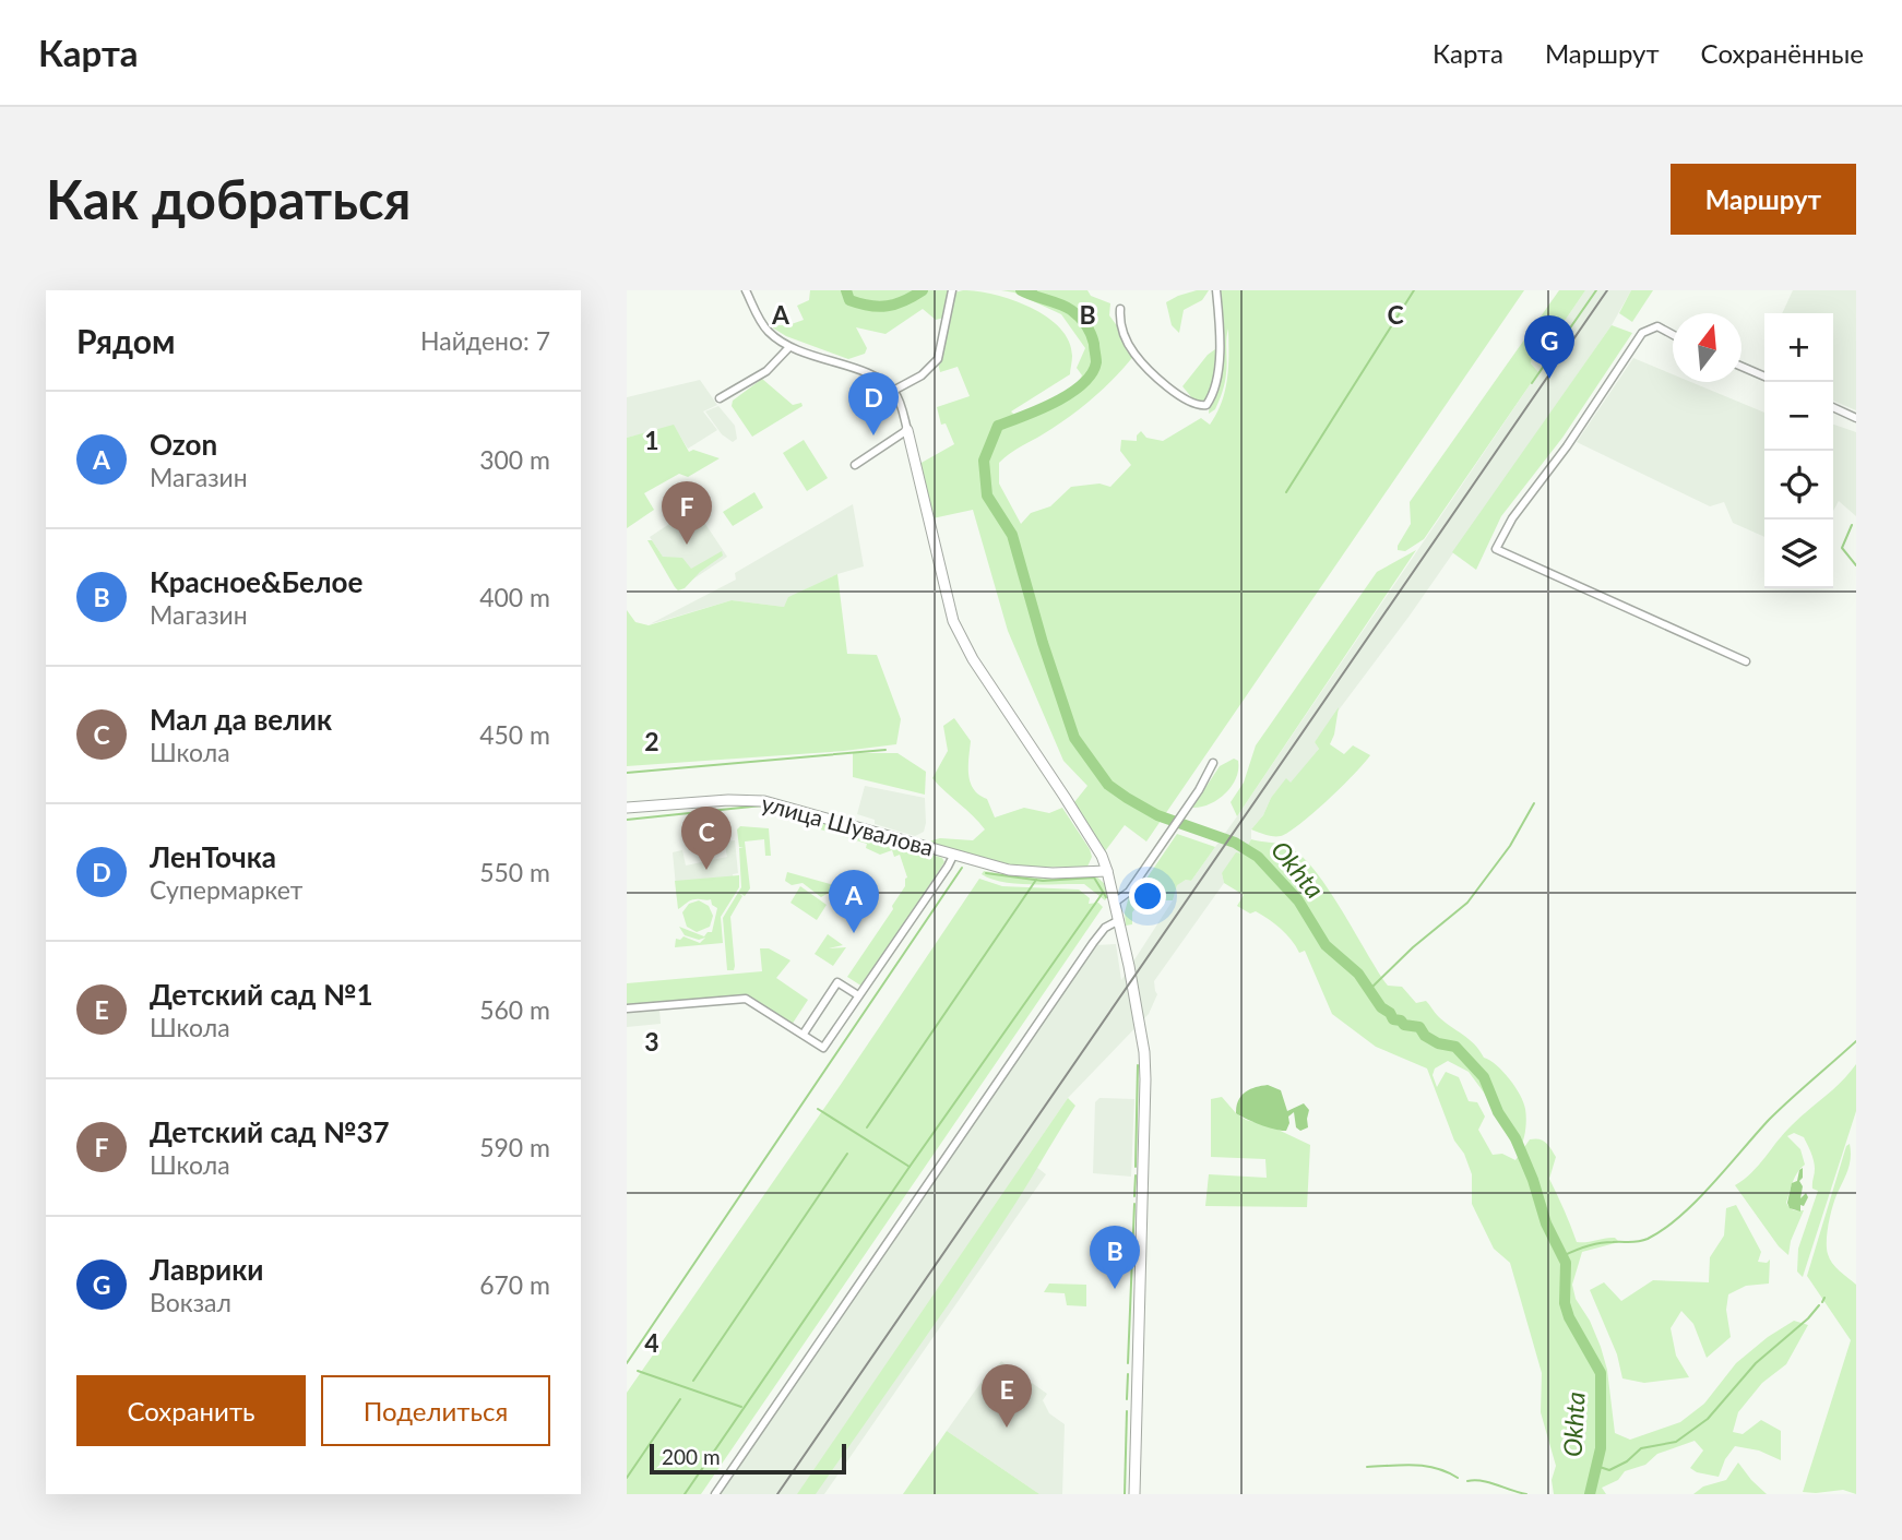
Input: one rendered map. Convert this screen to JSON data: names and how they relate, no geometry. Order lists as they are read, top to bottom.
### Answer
{
  "streets": {
    "street": ["улица Шувалова"]
  },
  "water": ["Okhta"],
  "scale_bar": "200 m",
  "north": "top",
  "page": {
    "header": "Карта",
    "nav": ["Карта", "Маршрут", "Сохранённые"],
    "buttons": [
      "Маршрут",
      ["Сохранить", "Поделиться"]
    ],
    "title": "Как добраться",
    "heading": ["Рядом", "Найдено: 7"],
    "map_buttons": ["+", "−"],
    "pins": [
      "G",
      "D",
      "F",
      "C",
      "A",
      "B",
      "E"
    ],
    "list": [
      {
        "mark": "A",
        "name": "Ozon",
        "note": "Магазин",
        "value": "300 m"
      },
      {
        "mark": "B",
        "name": "Красное&Белое",
        "note": "Магазин",
        "value": "400 m"
      },
      {
        "mark": "C",
        "name": "Мал да велик",
        "note": "Школа",
        "value": "450 m"
      },
      {
        "mark": "D",
        "name": "ЛенТочка",
        "note": "Супермаркет",
        "value": "550 m"
      },
      {
        "mark": "E",
        "name": "Детский сад №1",
        "note": "Школа",
        "value": "560 m"
      },
      {
        "mark": "F",
        "name": "Детский сад №37",
        "note": "Школа",
        "value": "590 m"
      },
      {
        "mark": "G",
        "name": "Лаврики",
        "note": "Вокзал",
        "value": "670 m"
      }
    ],
    "scale": "200 m"
  },
  "grid": {
    "columns": ["A", "B", "C"],
    "rows": [
      "1",
      "2",
      "3",
      "4"
    ]
  }
}
